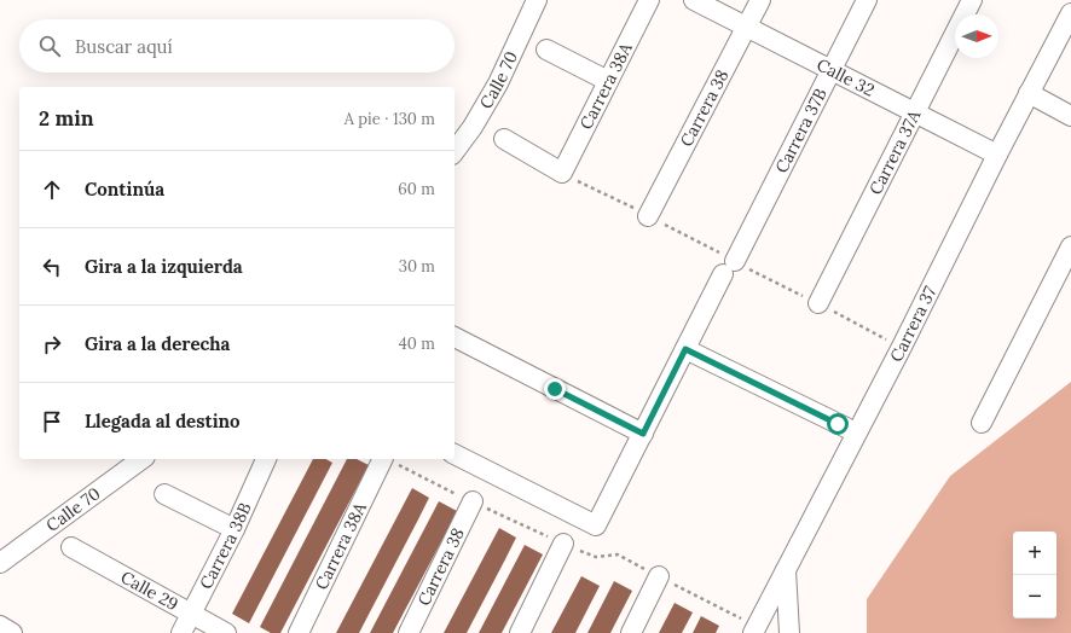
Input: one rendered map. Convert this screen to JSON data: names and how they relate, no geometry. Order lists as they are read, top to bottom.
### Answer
{
  "streets": {
    "street": [
      "Calle 32",
      "Calle 70",
      "Carrera 38A",
      "Carrera 38",
      "Carrera 37B",
      "Carrera 37A",
      "Carrera 37",
      "Carrera 38B",
      "Calle 29"
    ]
  },
  "crossings": [
    ["Calle 32", "Carrera 38"],
    ["Calle 32", "Carrera 37B"],
    ["Calle 32", "Carrera 37A"],
    ["Calle 32", "Carrera 37"],
    ["Carrera 38B", "Calle 29"]
  ],
  "north": "right",
  "page": {
    "search": "Buscar aquí",
    "heading": ["2 min", "A pie · 130 m"],
    "list": [
      ["Continúa", "60 m"],
      ["Gira a la izquierda", "30 m"],
      ["Gira a la derecha", "40 m"],
      "Llegada al destino"
    ],
    "map_buttons": ["+", "−"]
  }
}
